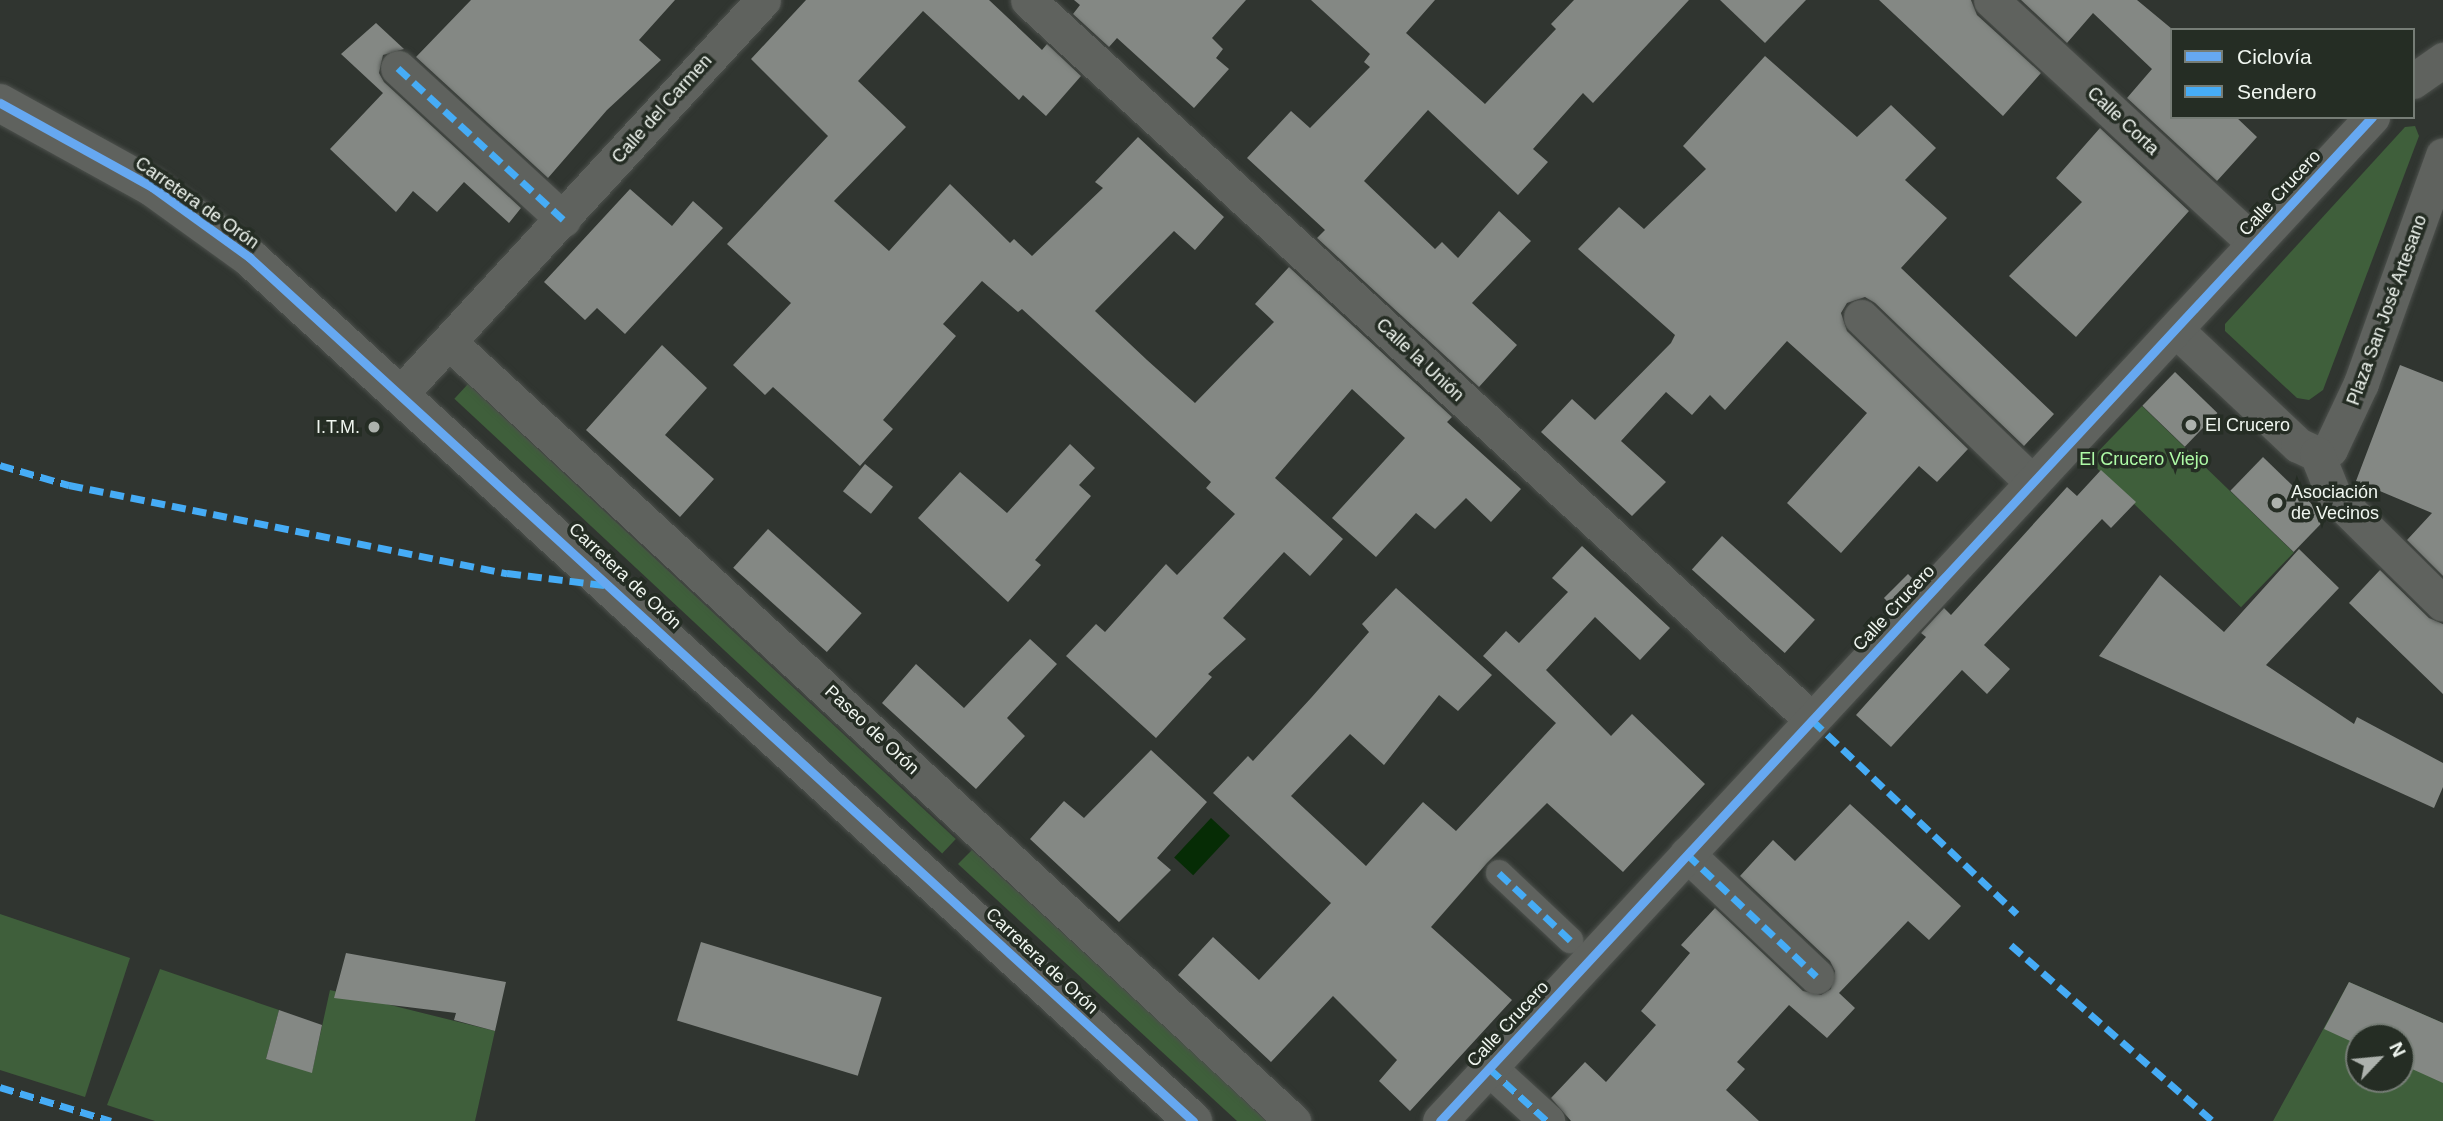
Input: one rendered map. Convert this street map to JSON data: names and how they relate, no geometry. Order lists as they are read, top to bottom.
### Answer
{
  "streets": {
    "street": [
      "Calle del Carmen",
      "Calle Corta",
      "Calle Crucero",
      "Carretera de Orón",
      "Plaza San José Artesano",
      "Calle la Unión",
      "Paseo de Orón"
    ]
  },
  "crossings": [
    ["Calle del Carmen", "Carretera de Orón"],
    ["Calle del Carmen", "Paseo de Orón"],
    ["Calle Corta", "Calle Crucero"],
    ["Calle Crucero", "Calle la Unión"]
  ],
  "parks": ["El Crucero Viejo"],
  "places": ["El Crucero", "I.T.M.", "Asociación de Vecinos"],
  "legend": ["Ciclovía", "Sendero"],
  "north": "top right"
}
